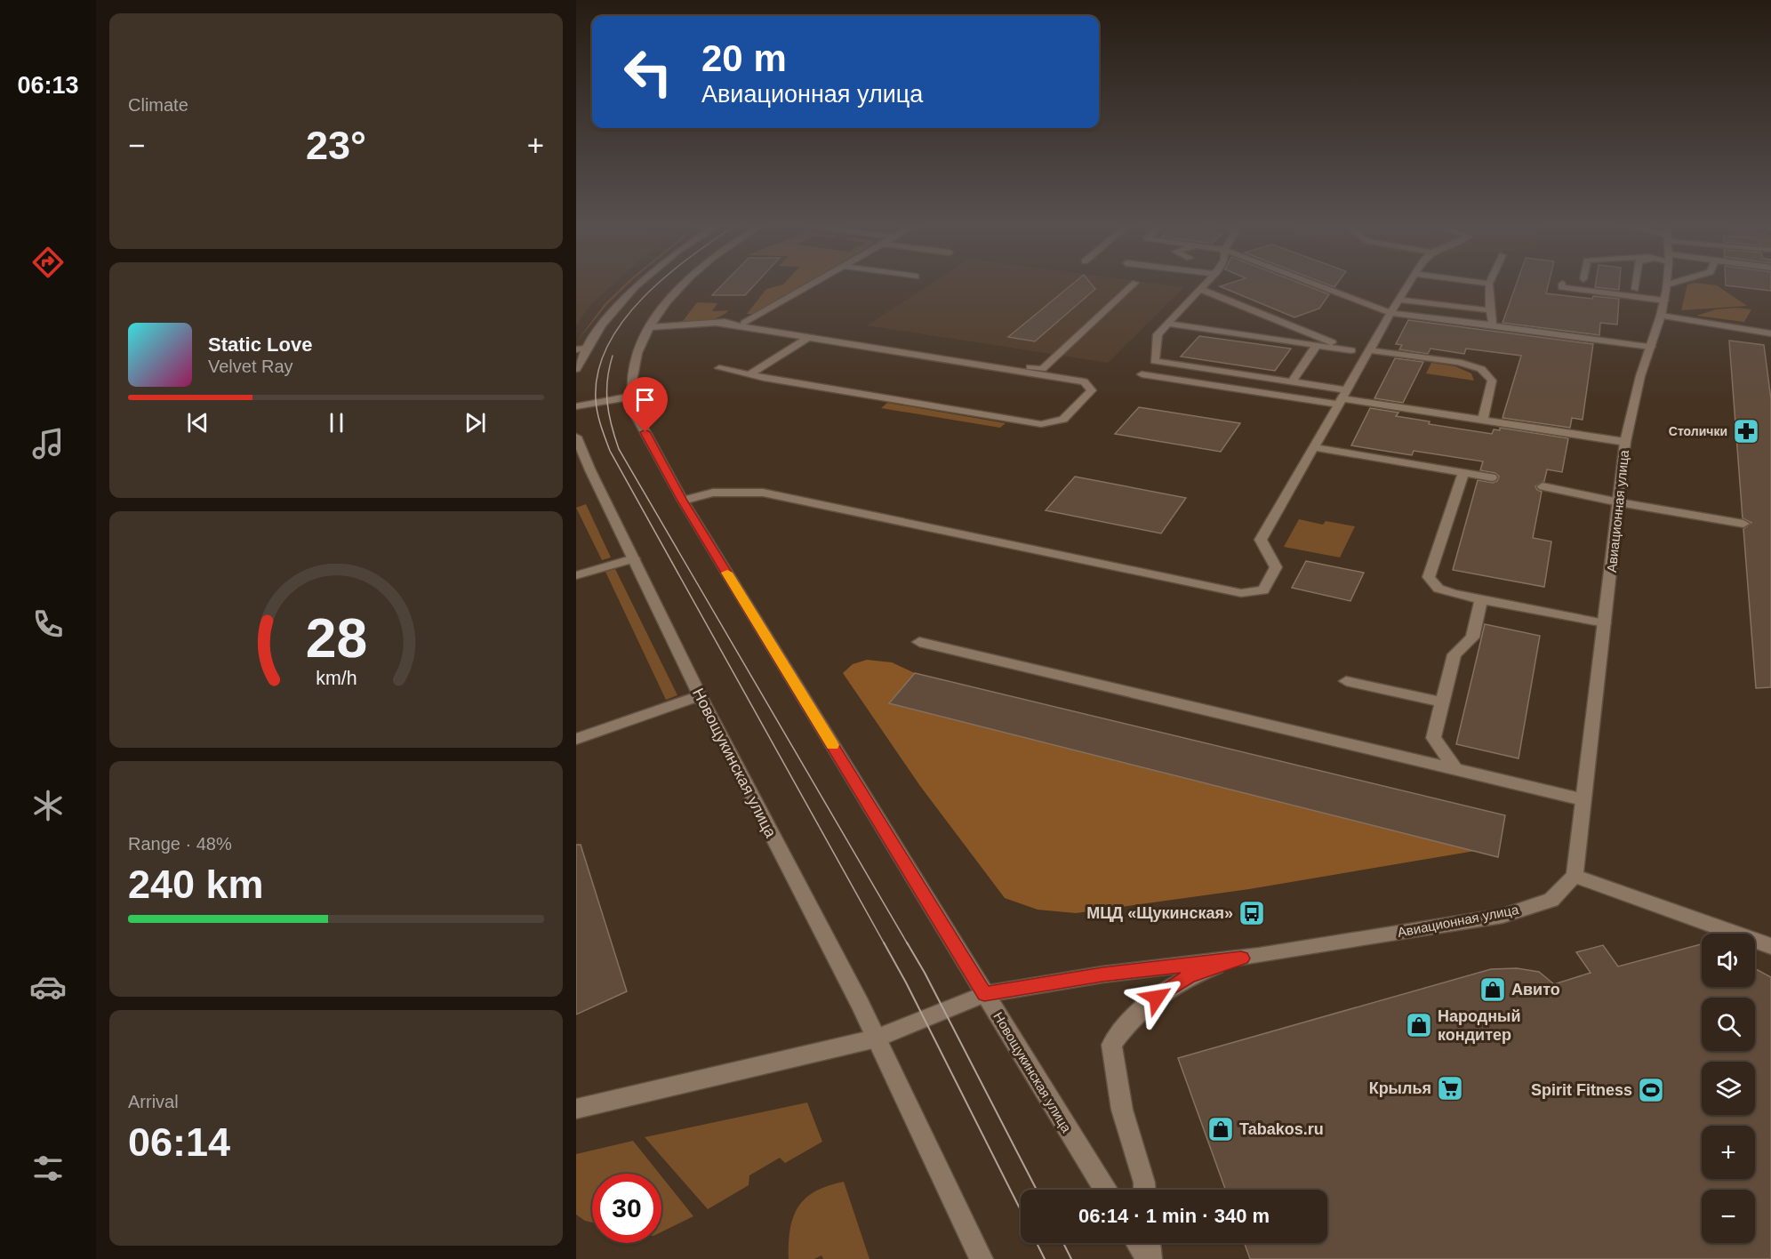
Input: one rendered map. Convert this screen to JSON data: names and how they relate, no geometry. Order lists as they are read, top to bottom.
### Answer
{
  "streets": {
    "main road": ["Авиационная улица", "Новощукинская улица"]
  },
  "crossings": [
    ["Авиационная улица", "Новощукинская улица"]
  ],
  "places": {
    "pharmacy": ["Столички"],
    "bus stop": ["МЦД «Щукинская»"],
    "shop": ["Авито", "Народный кондитер", "Tabakos.ru"],
    "supermarket": ["Крылья"],
    "sports": ["Spirit Fitness"]
  },
  "page": {
    "tabs": "06:13",
    "tile": [
      "Climate",
      ["Range · 48%", "240 km"],
      ["Arrival", "06:14"]
    ],
    "turn": ["20 m", "Авиационная улица"],
    "heat": ["−", "23°", "+"],
    "song": ["Static Love", "Velvet Ray"],
    "map_buttons": ["+", "−"],
    "limit": "30",
    "trip": "06:14 · 1 min · 340 m",
    "gauge": ["28", "km/h"]
  }
}
